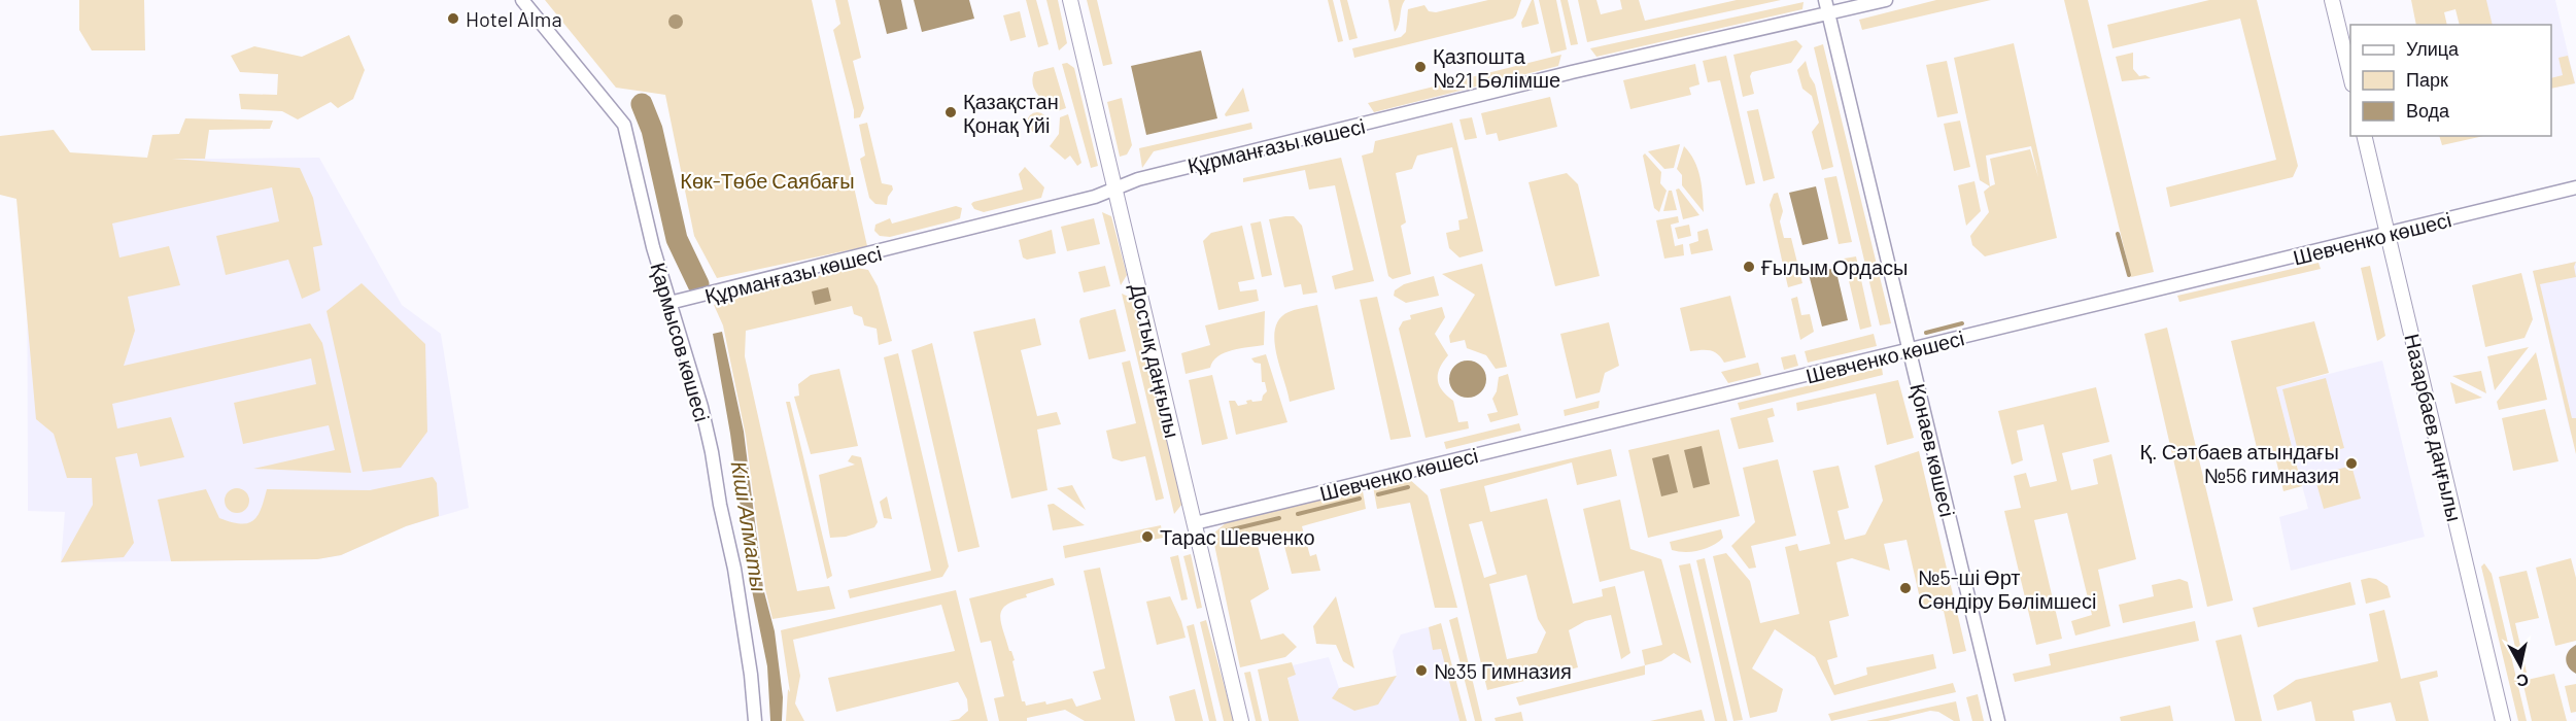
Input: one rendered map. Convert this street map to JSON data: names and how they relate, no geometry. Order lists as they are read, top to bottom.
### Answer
{
  "streets": {
    "main road": ["Достық даңғылы", "Назарбаев даңғылы"],
    "street": [
      "Құрманғазы көшесі",
      "Шевченко көшесі",
      "Қармысов көшесі",
      "Қонаев көшесі"
    ]
  },
  "crossings": [
    ["Құрманғазы көшесі", "Қармысов көшесі"],
    ["Құрманғазы көшесі", "Достық даңғылы"],
    ["Құрманғазы көшесі", "Қонаев көшесі"],
    ["Шевченко көшесі", "Достық даңғылы"],
    ["Шевченко көшесі", "Назарбаев даңғылы"],
    ["Шевченко көшесі", "Қонаев көшесі"]
  ],
  "water": ["Кіші Алматы"],
  "parks": ["Көк-Төбе Саябағы"],
  "places": [
    "Hotel Alma",
    "Қазпошта №21 Бөлімше",
    "Қазақстан Қонақ Үйі",
    "Ғылым Ордасы",
    "Қ. Сәтбаев атындағы №56 гимназия",
    "Тарас Шевченко",
    "№5-ші Өрт Сөндіру Бөлімшесі",
    "№35 Гимназия"
  ],
  "legend": ["Улица", "Парк", "Вода"],
  "north": "bottom"
}
